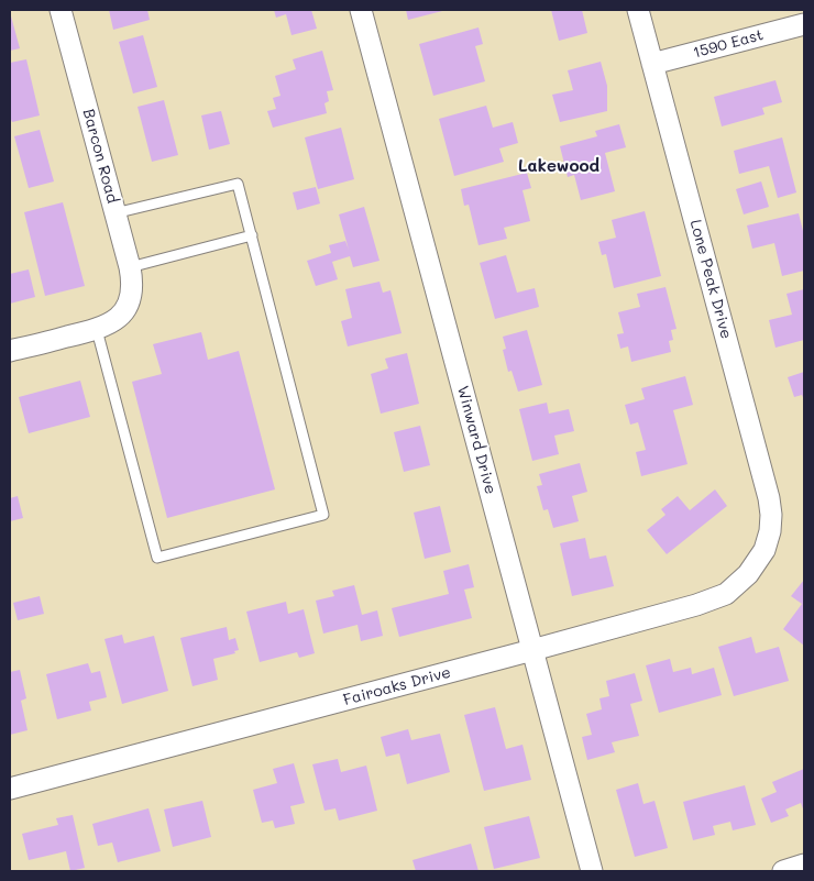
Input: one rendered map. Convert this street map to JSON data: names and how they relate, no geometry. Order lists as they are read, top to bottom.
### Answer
{
  "streets": {
    "street": [
      "1590 East",
      "Barcon Road",
      "Lone Peak Drive",
      "Winward Drive",
      "Fairoaks Drive"
    ]
  },
  "crossings": [
    ["1590 East", "Lone Peak Drive"],
    ["Lone Peak Drive", "Fairoaks Drive"],
    ["Winward Drive", "Fairoaks Drive"]
  ],
  "districts": ["Lakewood"]
}
